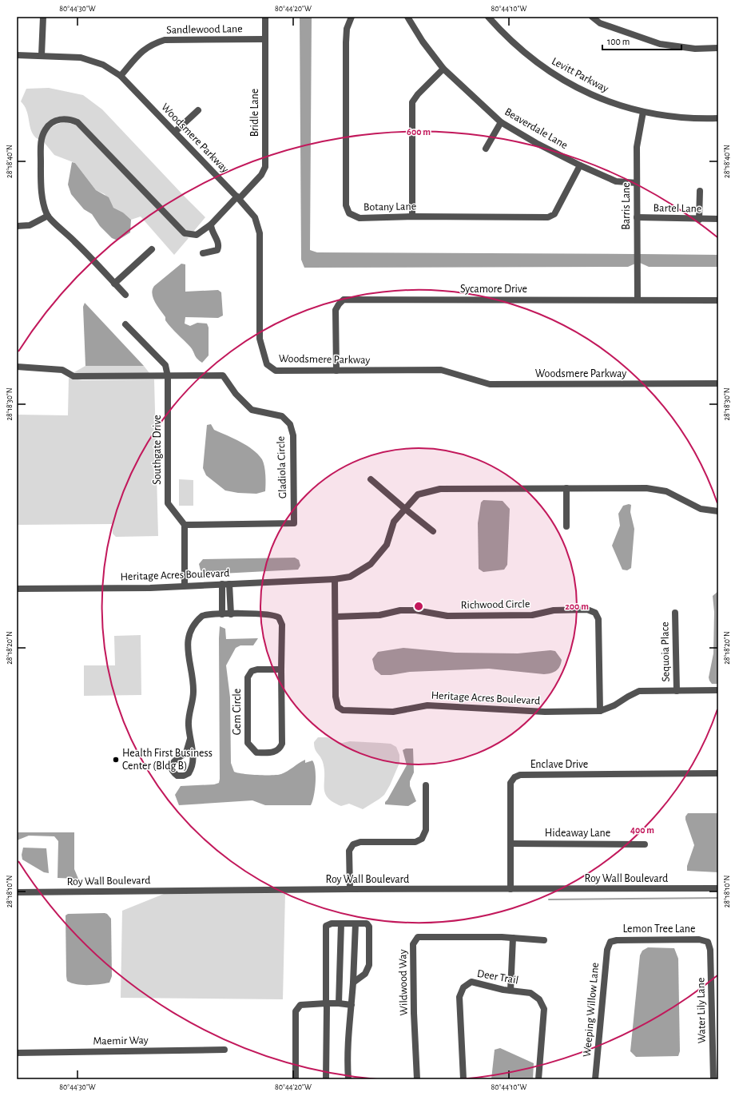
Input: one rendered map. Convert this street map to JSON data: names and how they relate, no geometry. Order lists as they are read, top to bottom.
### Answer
{
  "streets": {
    "street": [
      "Sandlewood Lane",
      "Levitt Parkway",
      "Bridle Lane",
      "Beaverdale Lane",
      "Woodsmere Parkway",
      "Barris Lane",
      "Botany Lane",
      "Bartel Lane",
      "Sycamore Drive",
      "Southgate Drive",
      "Gladiola Circle",
      "Heritage Acres Boulevard",
      "Richwood Circle",
      "Sequoia Place",
      "Gem Circle",
      "Enclave Drive",
      "Hideaway Lane",
      "Roy Wall Boulevard",
      "Lemon Tree Lane",
      "Deer Trail",
      "Wildwood Way",
      "Weeping Willow Lane",
      "Water Lily Lane",
      "Maemir Way"
    ]
  },
  "crossings": [
    ["Sandlewood Lane", "Bridle Lane"],
    ["Sandlewood Lane", "Woodsmere Parkway"],
    ["Levitt Parkway", "Barris Lane"],
    ["Bridle Lane", "Woodsmere Parkway"],
    ["Beaverdale Lane", "Barris Lane"],
    ["Beaverdale Lane", "Botany Lane"],
    ["Woodsmere Parkway", "Sycamore Drive"],
    ["Barris Lane", "Bartel Lane"],
    ["Barris Lane", "Sycamore Drive"],
    ["Southgate Drive", "Gladiola Circle"],
    ["Heritage Acres Boulevard", "Richwood Circle"],
    ["Heritage Acres Boulevard", "Sequoia Place"],
    ["Enclave Drive", "Hideaway Lane"],
    ["Enclave Drive", "Roy Wall Boulevard"],
    ["Lemon Tree Lane", "Weeping Willow Lane"],
    ["Lemon Tree Lane", "Water Lily Lane"]
  ],
  "places": ["Health First Business Center (Bldg B)"],
  "scale_bar": "100 m",
  "coordinates": [
    "80°44'30\"W",
    "80°44'20\"W",
    "80°44'10\"W",
    "28°18'40\"N",
    "28°18'30\"N",
    "28°18'20\"N",
    "28°18'10\"N"
  ],
  "rings": ["600 m", "200 m", "400 m"]
}
